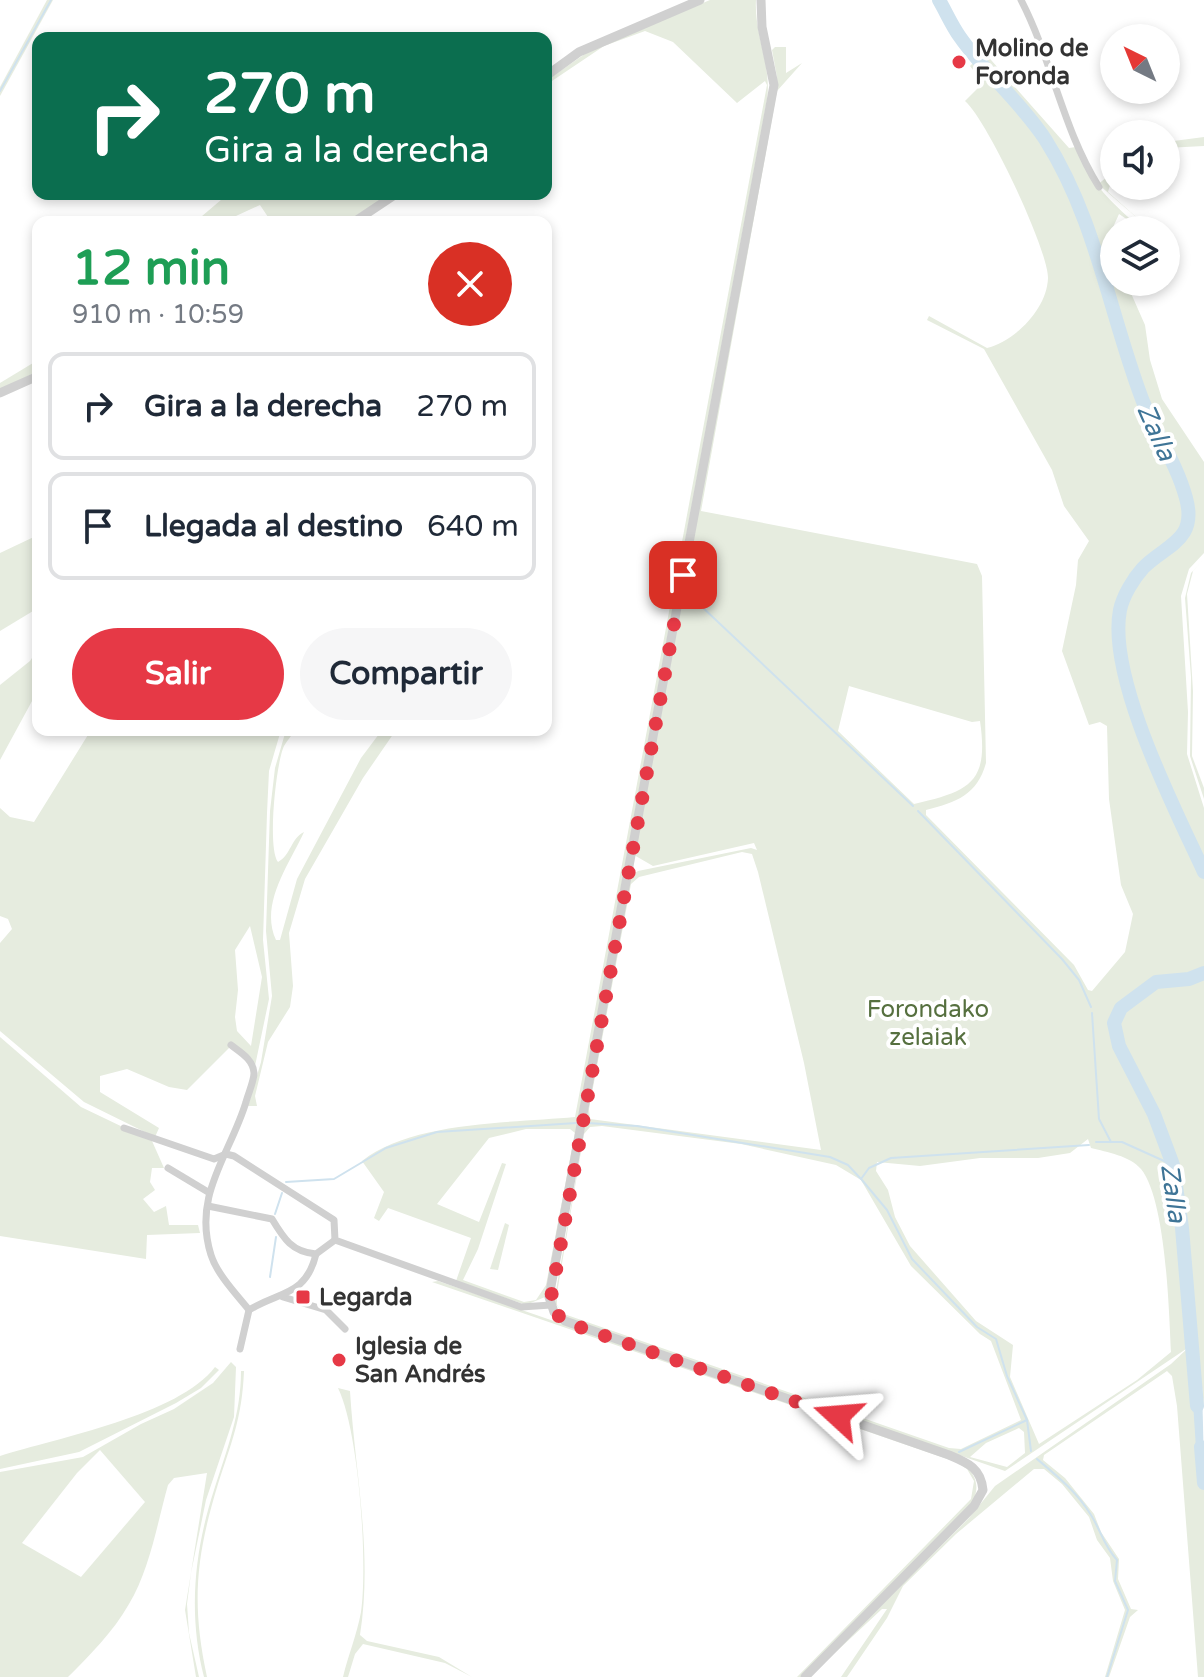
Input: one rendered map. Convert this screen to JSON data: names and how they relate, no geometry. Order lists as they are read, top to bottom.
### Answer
{
  "water": ["Zalla"],
  "parks": ["Forondako zelaiak"],
  "places": {
    "other": ["Molino de Foronda", "Iglesia de San Andrés"],
    "transit": ["Legarda"]
  },
  "north": "top left",
  "page": {
    "turn": ["270 m", "Gira a la derecha"],
    "heading": ["12 min", "910 m · 10:59"],
    "list": [
      {
        "name": "Gira a la derecha",
        "value": "270 m"
      },
      {
        "name": "Llegada al destino",
        "value": "640 m"
      }
    ],
    "buttons": ["Salir", "Compartir"]
  }
}
